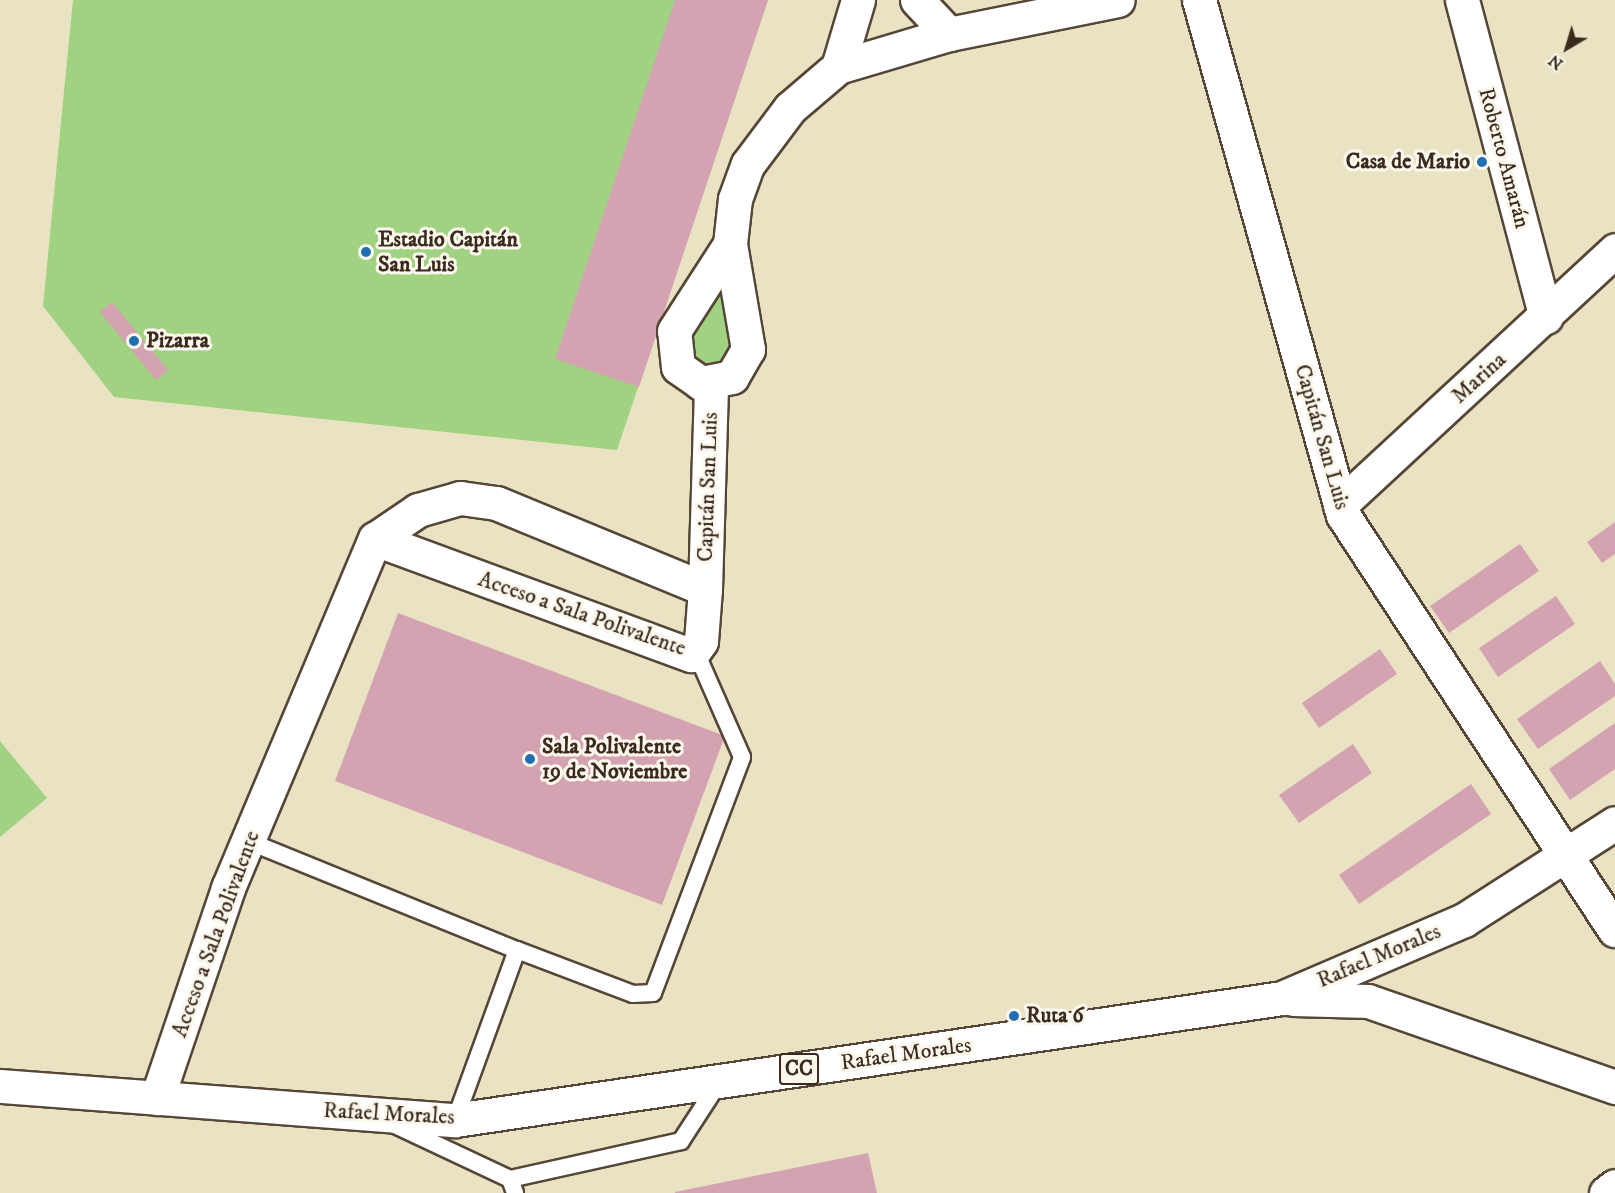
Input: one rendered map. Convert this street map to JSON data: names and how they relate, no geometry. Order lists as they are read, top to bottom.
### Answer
{
  "streets": {
    "street": [
      "Roberto Amarán",
      "Marina",
      "Capitán San Luis",
      "Acceso a Sala Polivalente",
      "Rafael Morales",
      "CC"
    ]
  },
  "crossings": [
    ["Roberto Amarán", "Marina"],
    ["Marina", "Capitán San Luis"],
    ["Capitán San Luis", "Acceso a Sala Polivalente"],
    ["Capitán San Luis", "Rafael Morales"],
    ["Capitán San Luis", "CC"],
    ["Acceso a Sala Polivalente", "Rafael Morales"],
    ["Rafael Morales", "CC"]
  ],
  "places": [
    "Casa de Mario",
    "Estadio Capitán San Luis",
    "Pizarra",
    "Sala Polivalente 19 de Noviembre",
    "Ruta 6"
  ],
  "north": "bottom left"
}
